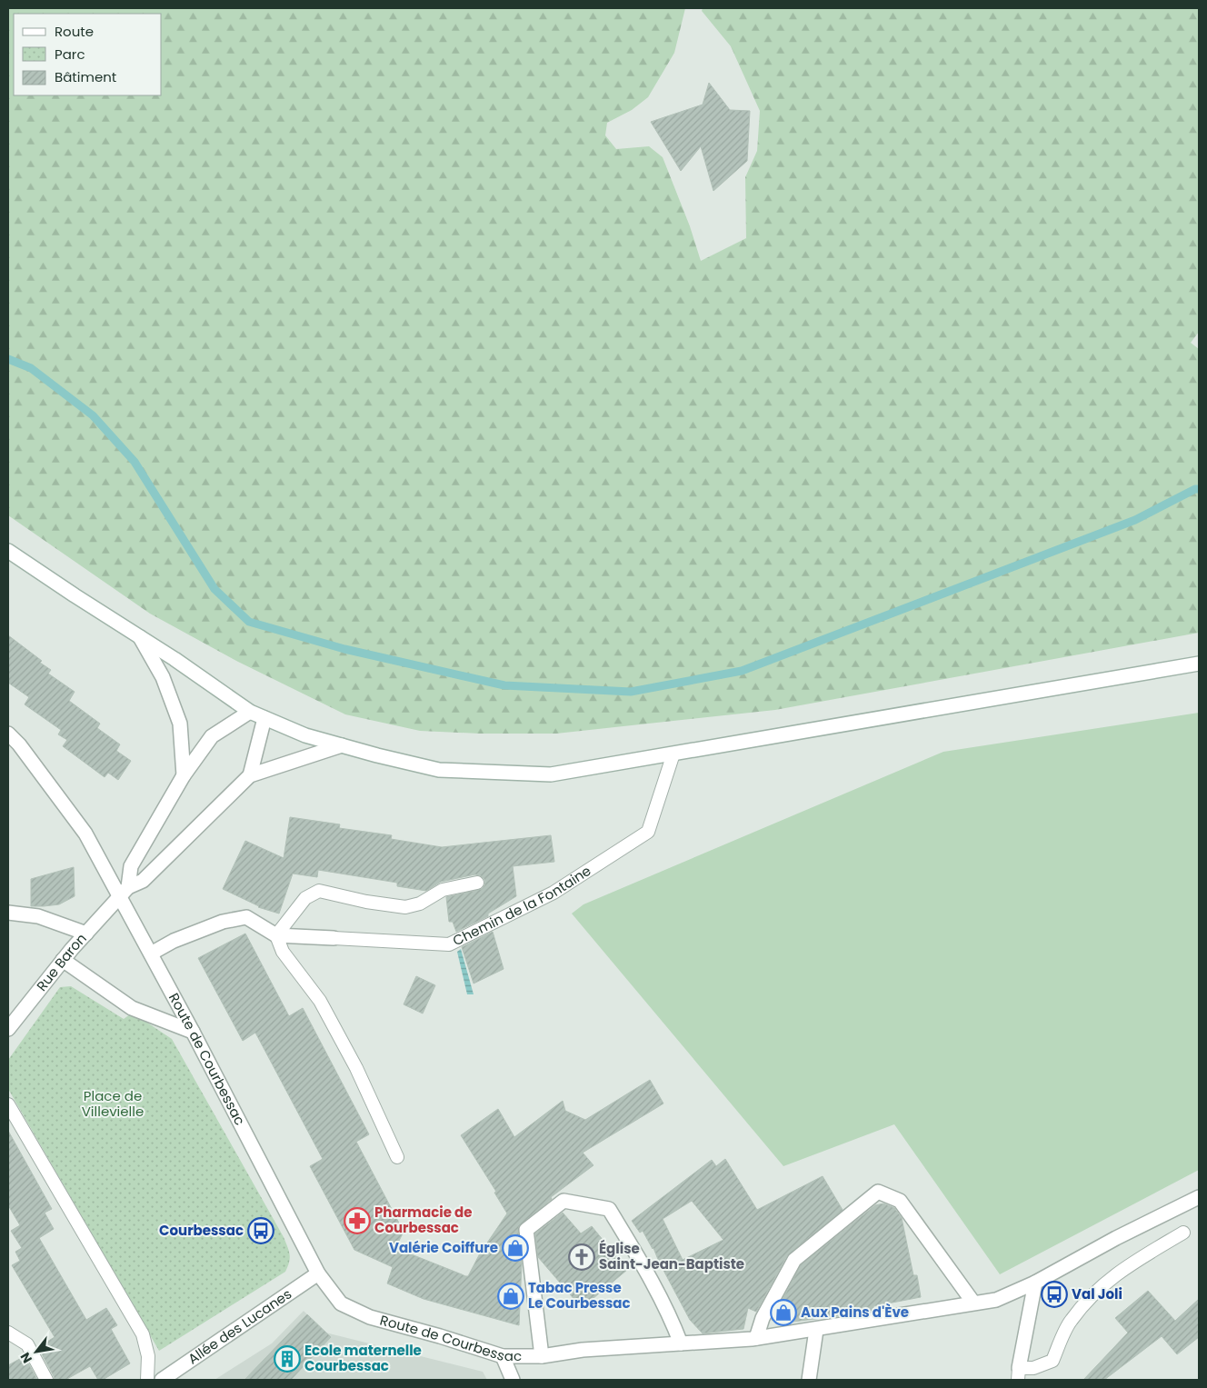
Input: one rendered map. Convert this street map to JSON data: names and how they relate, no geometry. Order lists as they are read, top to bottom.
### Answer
{
  "streets": {
    "street": [
      "Chemin de la Fontaine",
      "Rue Baron",
      "Route de Courbessac",
      "Allée des Lucanes"
    ]
  },
  "crossings": [
    ["Chemin de la Fontaine", "Route de Courbessac"],
    ["Rue Baron", "Route de Courbessac"],
    ["Route de Courbessac", "Allée des Lucanes"]
  ],
  "parks": ["Place de Villevielle"],
  "places": {
    "pharmacy": ["Pharmacie de Courbessac"],
    "bus stop": ["Courbessac", "Val Joli"],
    "shop": ["Valérie Coiffure", "Tabac Presse Le Courbessac", "Aux Pains d'Ève"],
    "church": ["Église Saint-Jean-Baptiste"],
    "building": ["Ecole maternelle Courbessac"]
  },
  "legend": ["Route", "Parc", "Bâtiment"],
  "north": "bottom left"
}
